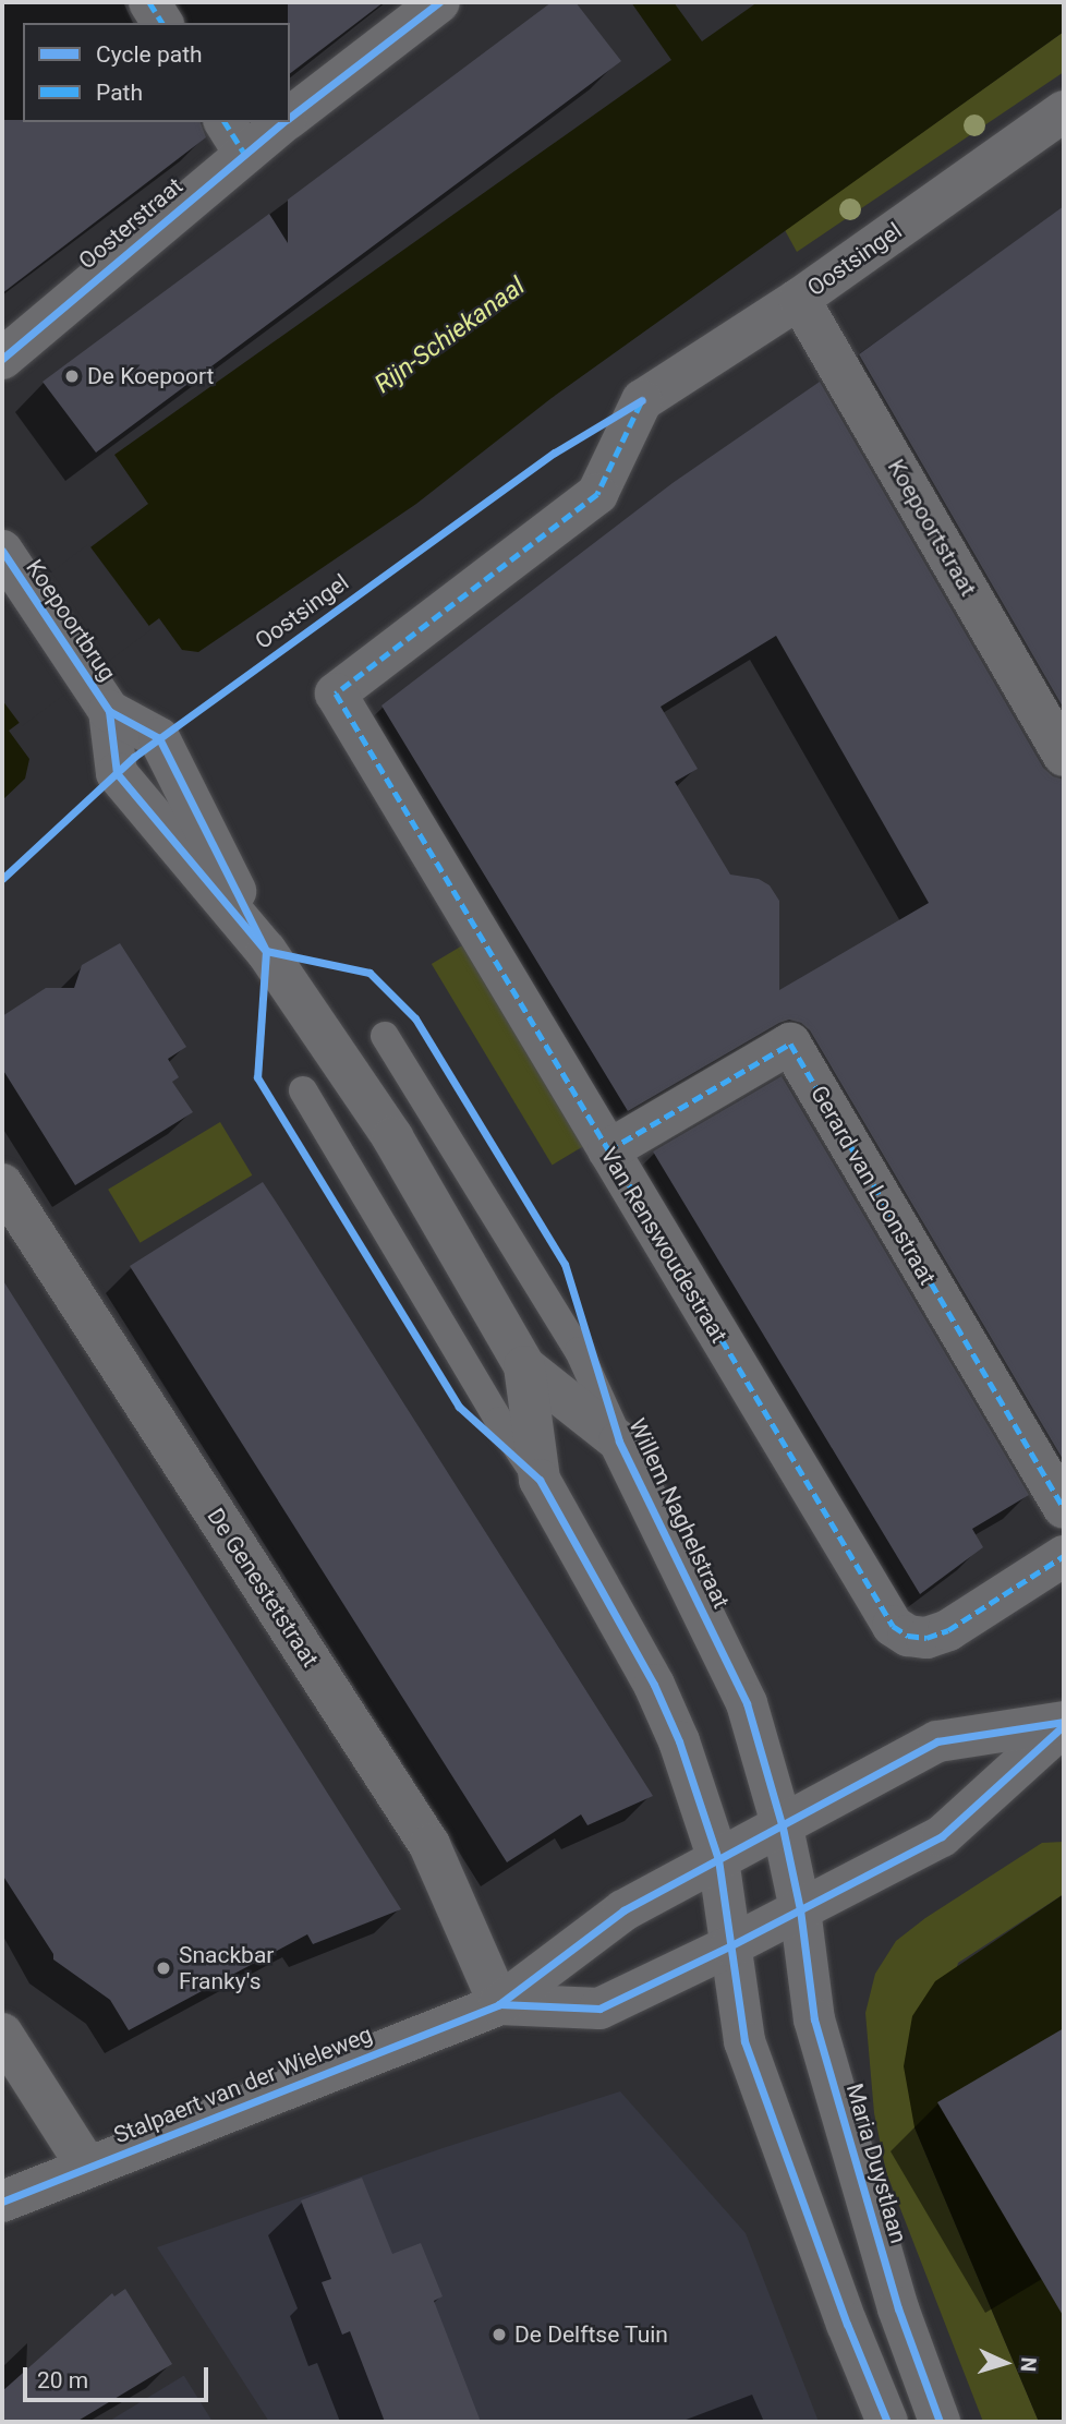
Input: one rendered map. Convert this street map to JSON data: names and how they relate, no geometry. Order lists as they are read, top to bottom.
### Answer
{
  "streets": {
    "street": [
      "Oosterstraat",
      "Oostsingel",
      "Koepoortstraat",
      "Koepoortbrug",
      "Gerard van Loonstraat",
      "Van Renswoudestraat",
      "Willem Naghelstraat",
      "De Genestetstraat",
      "Stalpaert van der Wieleweg",
      "Maria Duystlaan"
    ]
  },
  "crossings": [
    ["Oostsingel", "Koepoortstraat"],
    ["Oostsingel", "Van Renswoudestraat"],
    ["Koepoortbrug", "Willem Naghelstraat"],
    ["Gerard van Loonstraat", "Van Renswoudestraat"],
    ["Willem Naghelstraat", "Stalpaert van der Wieleweg"],
    ["Willem Naghelstraat", "Maria Duystlaan"],
    ["De Genestetstraat", "Stalpaert van der Wieleweg"],
    ["Stalpaert van der Wieleweg", "Maria Duystlaan"]
  ],
  "water": ["Rijn-Schiekanaal"],
  "places": ["De Koepoort", "Snackbar Franky's", "De Delftse Tuin"],
  "legend": ["Cycle path", "Path"],
  "scale_bar": "20 m",
  "north": "right"
}
